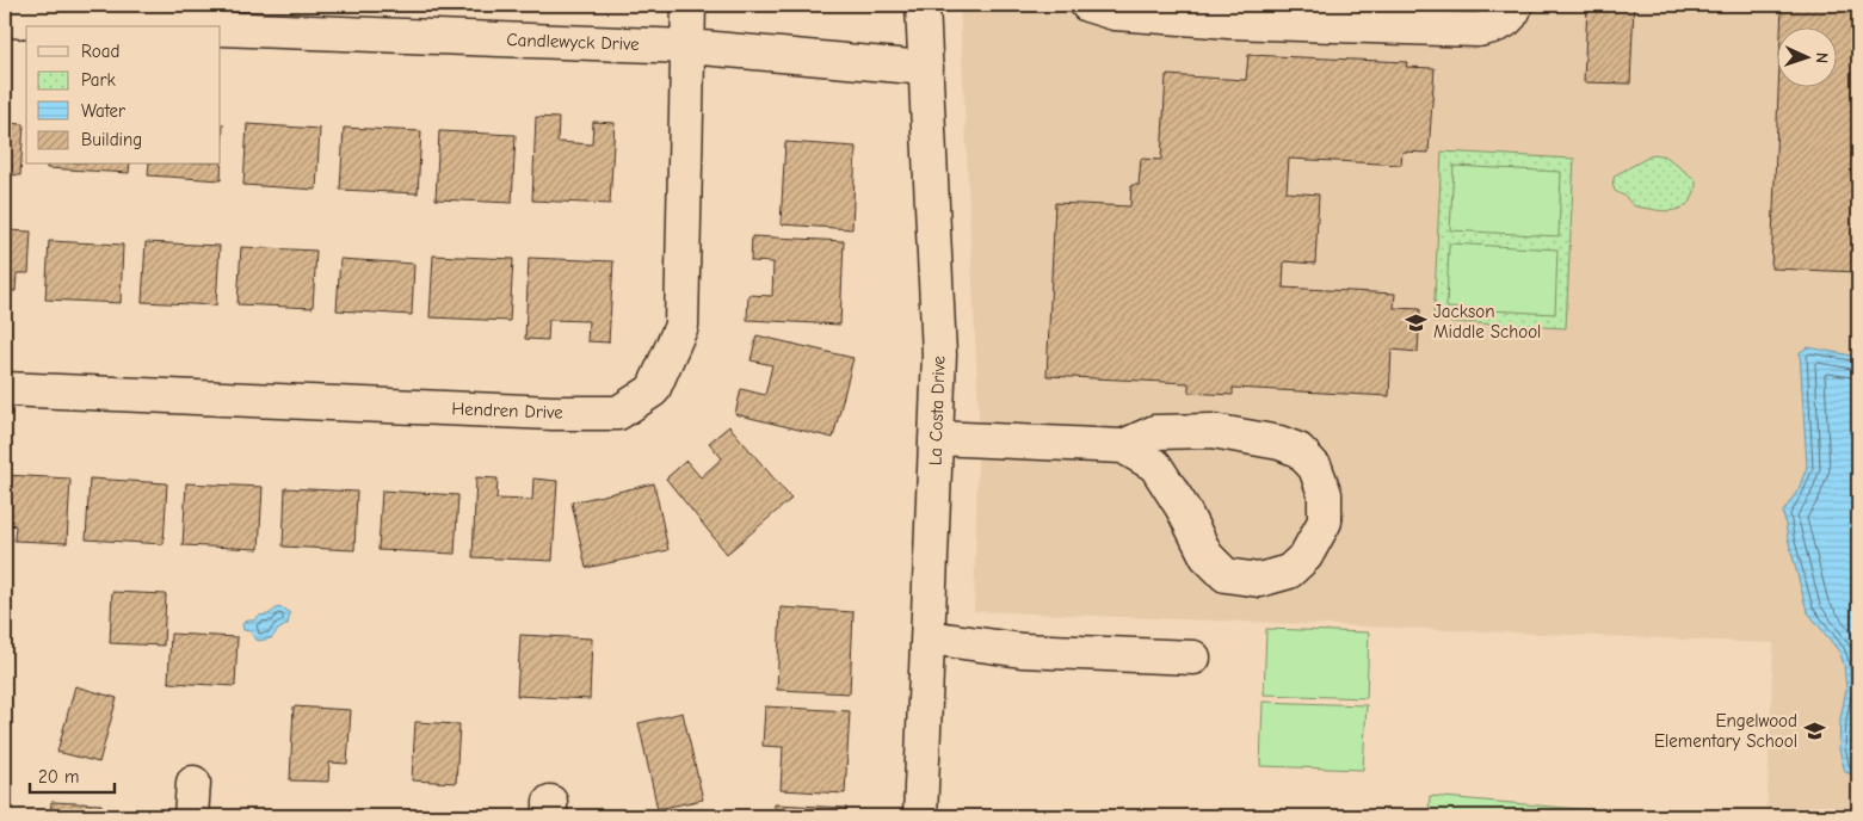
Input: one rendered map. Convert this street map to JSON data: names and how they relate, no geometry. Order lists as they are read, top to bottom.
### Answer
{
  "streets": {
    "street": ["Candlewyck Drive", "Hendren Drive", "La Costa Drive"]
  },
  "crossings": [
    ["Candlewyck Drive", "Hendren Drive"],
    ["Candlewyck Drive", "La Costa Drive"]
  ],
  "places": {
    "school or university": ["Jackson Middle School", "Engelwood Elementary School"]
  },
  "legend": [
    "Road",
    "Park",
    "Water",
    "Building"
  ],
  "scale_bar": "20 m",
  "north": "right"
}
